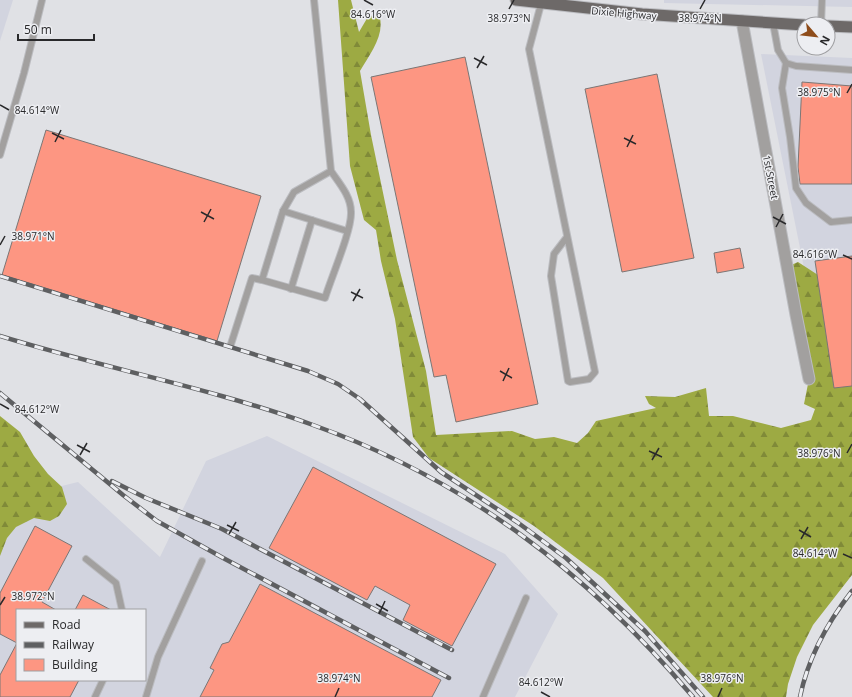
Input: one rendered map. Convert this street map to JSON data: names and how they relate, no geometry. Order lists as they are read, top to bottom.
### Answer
{
  "streets": {
    "main road": ["Dixie Highway"],
    "street": ["1st Street"]
  },
  "crossings": [
    ["Dixie Highway", "1st Street"]
  ],
  "legend": ["Road", "Railway", "Building"],
  "scale_bar": "50 m",
  "north": "bottom right",
  "coordinates": [
    "84.616°W",
    "38.973°N",
    "38.974°N",
    "38.975°N",
    "84.614°W",
    "38.971°N",
    "84.612°W",
    "38.976°N",
    "38.972°N"
  ]
}
